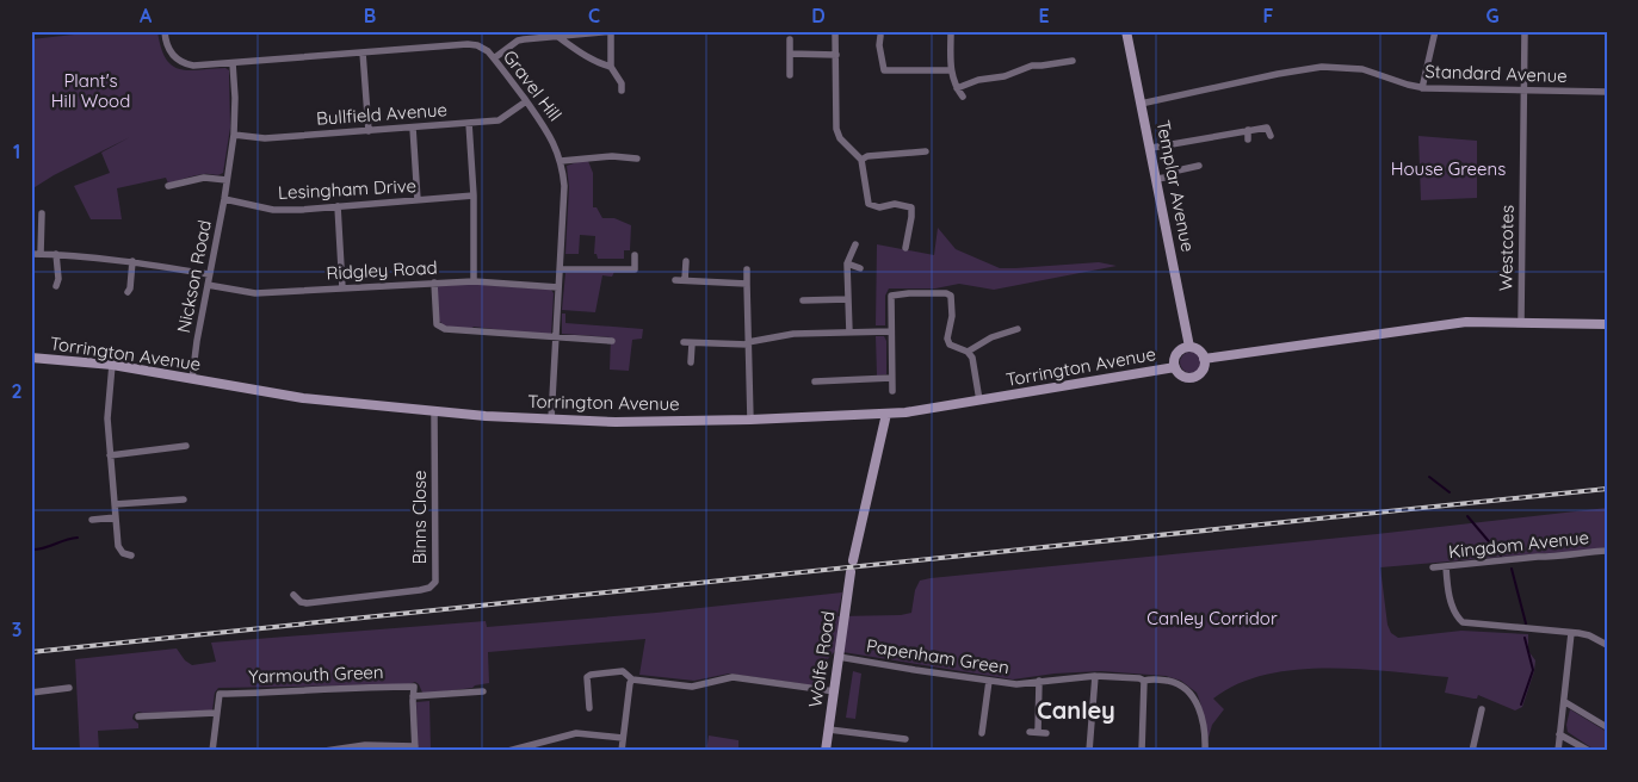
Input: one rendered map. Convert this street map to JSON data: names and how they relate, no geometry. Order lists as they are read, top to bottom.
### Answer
{
  "streets": {
    "street": [
      "Standard Avenue",
      "Gravel Hill",
      "Bullfield Avenue",
      "Templar Avenue",
      "Lesingham Drive",
      "Westcotes",
      "Ridgley Road",
      "Nickson Road",
      "Torrington Avenue",
      "Binns Close",
      "Kingdom Avenue",
      "Papenham Green",
      "Wolfe Road",
      "Yarmouth Green"
    ]
  },
  "crossings": [
    ["Standard Avenue", "Templar Avenue"],
    ["Standard Avenue", "Westcotes"],
    ["Gravel Hill", "Bullfield Avenue"],
    ["Gravel Hill", "Ridgley Road"],
    ["Gravel Hill", "Nickson Road"],
    ["Gravel Hill", "Torrington Avenue"],
    ["Bullfield Avenue", "Nickson Road"],
    ["Templar Avenue", "Torrington Avenue"],
    ["Lesingham Drive", "Nickson Road"],
    ["Ridgley Road", "Nickson Road"],
    ["Nickson Road", "Torrington Avenue"],
    ["Torrington Avenue", "Binns Close"],
    ["Papenham Green", "Wolfe Road"]
  ],
  "districts": ["Canley"],
  "parks": ["Plant's Hill Wood", "House Greens", "Canley Corridor"],
  "grid": {
    "columns": [
      "A",
      "B",
      "C",
      "D",
      "E",
      "F",
      "G"
    ],
    "rows": ["1", "2", "3"]
  }
}
